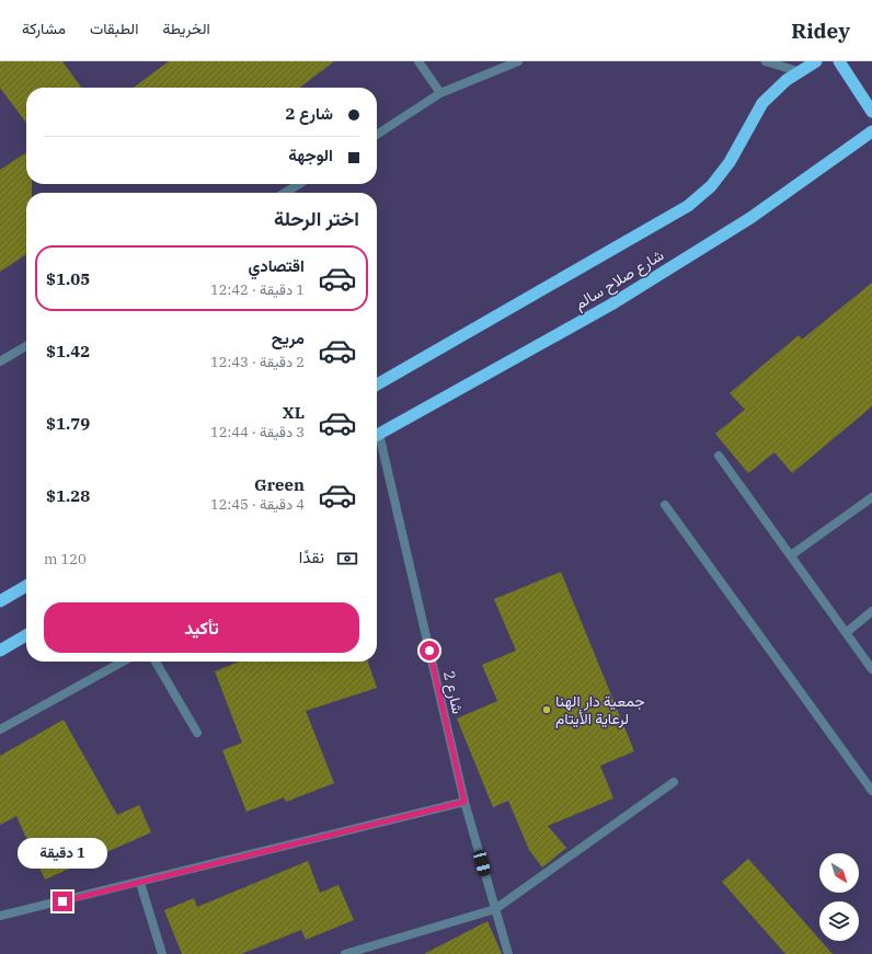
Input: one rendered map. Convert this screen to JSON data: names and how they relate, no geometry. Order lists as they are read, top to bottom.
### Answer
{
  "streets": {
    "highway": ["شارع صلاح سالم"],
    "street": ["شارع 2"]
  },
  "places": ["جمعية دار الهنا لرعاية الأيتام"],
  "north": "bottom right",
  "page": {
    "header": "Ridey",
    "nav": ["الخريطة", "الطبقات", "مشاركة"],
    "banner": ["شارع 2", "الوجهة"],
    "heading": "اختر الرحلة",
    "list": [
      {
        "name": "اقتصادي",
        "note": "1 دقيقة · 12:42",
        "value": "$1.05"
      },
      {
        "name": "مريح",
        "note": "2 دقيقة · 12:43",
        "value": "$1.42"
      },
      {
        "name": "XL",
        "note": "3 دقيقة · 12:44",
        "value": "$1.79"
      },
      {
        "name": "Green",
        "note": "4 دقيقة · 12:45",
        "value": "$1.28"
      }
    ],
    "pay": ["نقدًا", "120 m"],
    "buttons": "تأكيد",
    "bubble": "1 دقيقة"
  }
}
